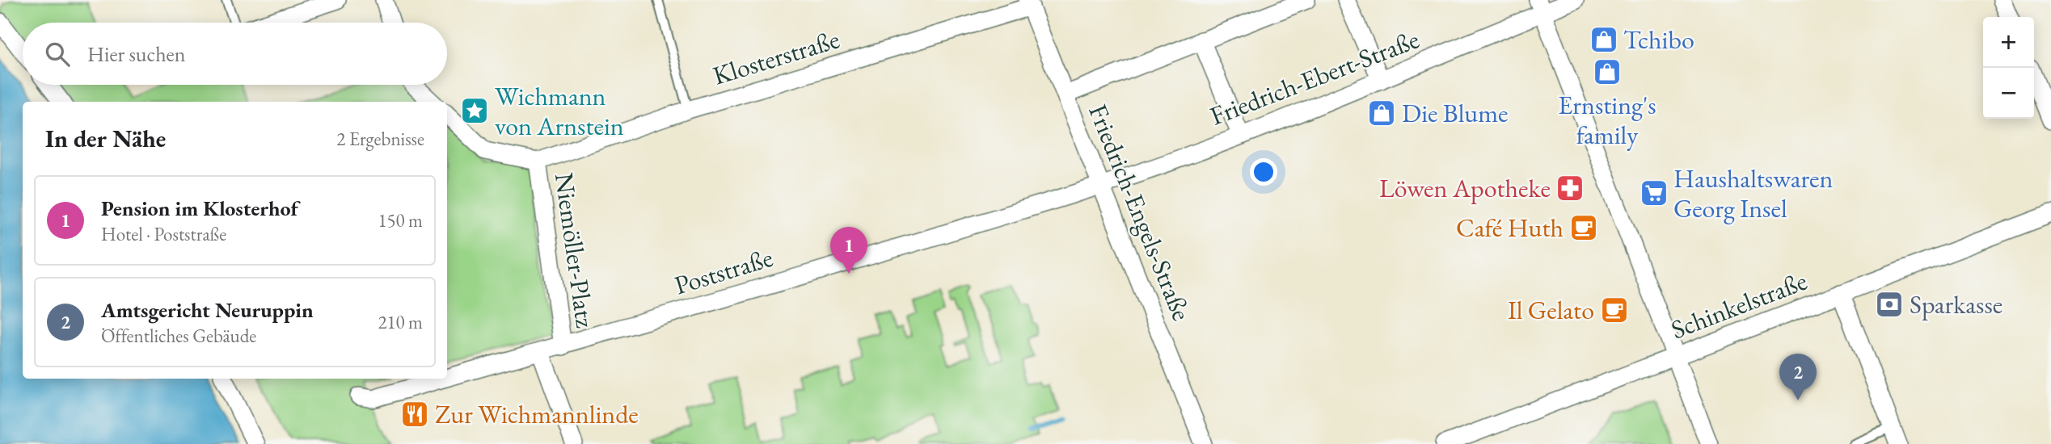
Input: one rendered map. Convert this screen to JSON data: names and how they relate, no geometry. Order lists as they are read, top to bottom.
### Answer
{
  "streets": {
    "street": [
      "Klosterstraße",
      "Friedrich-Ebert-Straße",
      "Friedrich-Engels-Straße",
      "Niemöller-Platz",
      "Poststraße",
      "Schinkelstraße"
    ]
  },
  "crossings": [
    ["Klosterstraße", "Friedrich-Engels-Straße"],
    ["Klosterstraße", "Niemöller-Platz"],
    ["Friedrich-Ebert-Straße", "Friedrich-Engels-Straße"],
    ["Friedrich-Ebert-Straße", "Poststraße"],
    ["Friedrich-Engels-Straße", "Poststraße"],
    ["Niemöller-Platz", "Poststraße"]
  ],
  "places": {
    "shop": ["Tchibo", "Ernsting's family", "Die Blume"],
    "place": ["Wichmann von Arnstein"],
    "pharmacy": ["Löwen Apotheke"],
    "supermarket": ["Haushaltswaren Georg Insel"],
    "cafe": ["Café Huth", "Il Gelato"],
    "bank": ["Sparkasse"],
    "restaurant": ["Zur Wichmannlinde"]
  },
  "page": {
    "map_buttons": ["+", "−"],
    "search": "Hier suchen",
    "heading": ["In der Nähe", "2 Ergebnisse"],
    "list": [
      {
        "mark": "1",
        "name": "Pension im Klosterhof",
        "note": "Hotel · Poststraße",
        "value": "150 m"
      },
      {
        "mark": "2",
        "name": "Amtsgericht Neuruppin",
        "note": "Öffentliches Gebäude",
        "value": "210 m"
      }
    ],
    "pins": ["1", "2"]
  }
}
